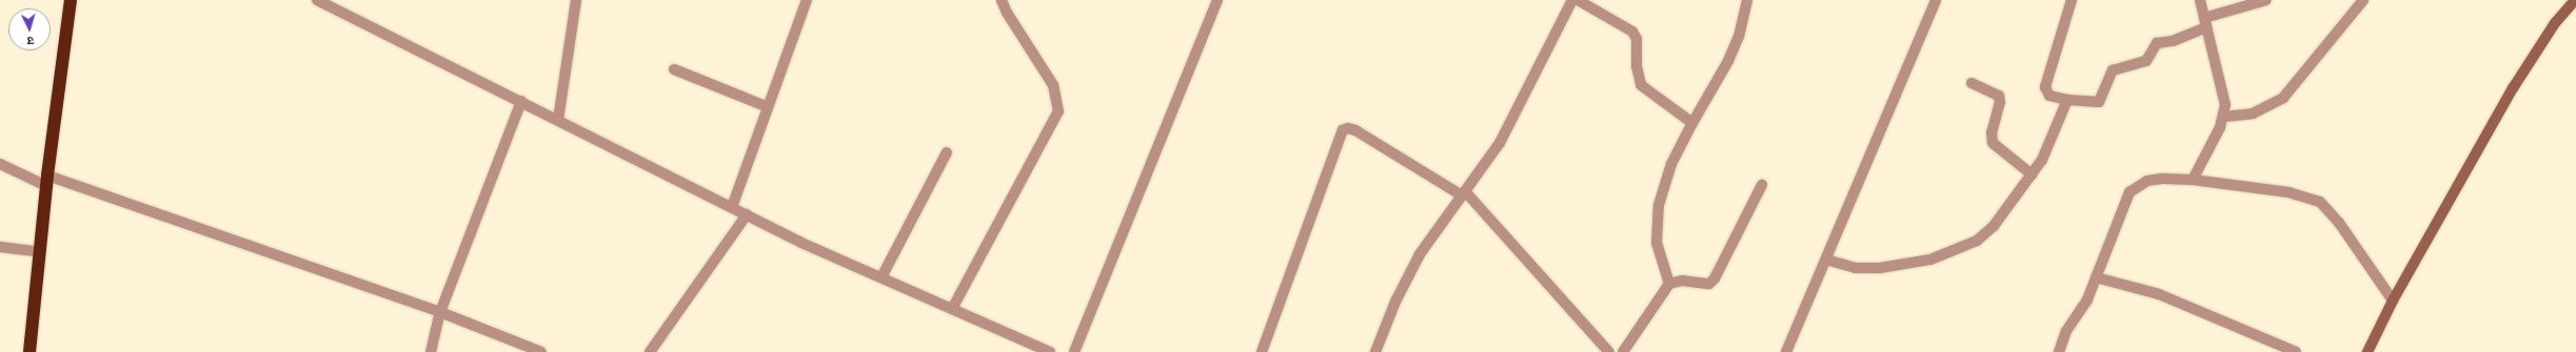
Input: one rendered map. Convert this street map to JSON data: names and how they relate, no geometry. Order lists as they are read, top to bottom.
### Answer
{
  "north": "bottom"
}
